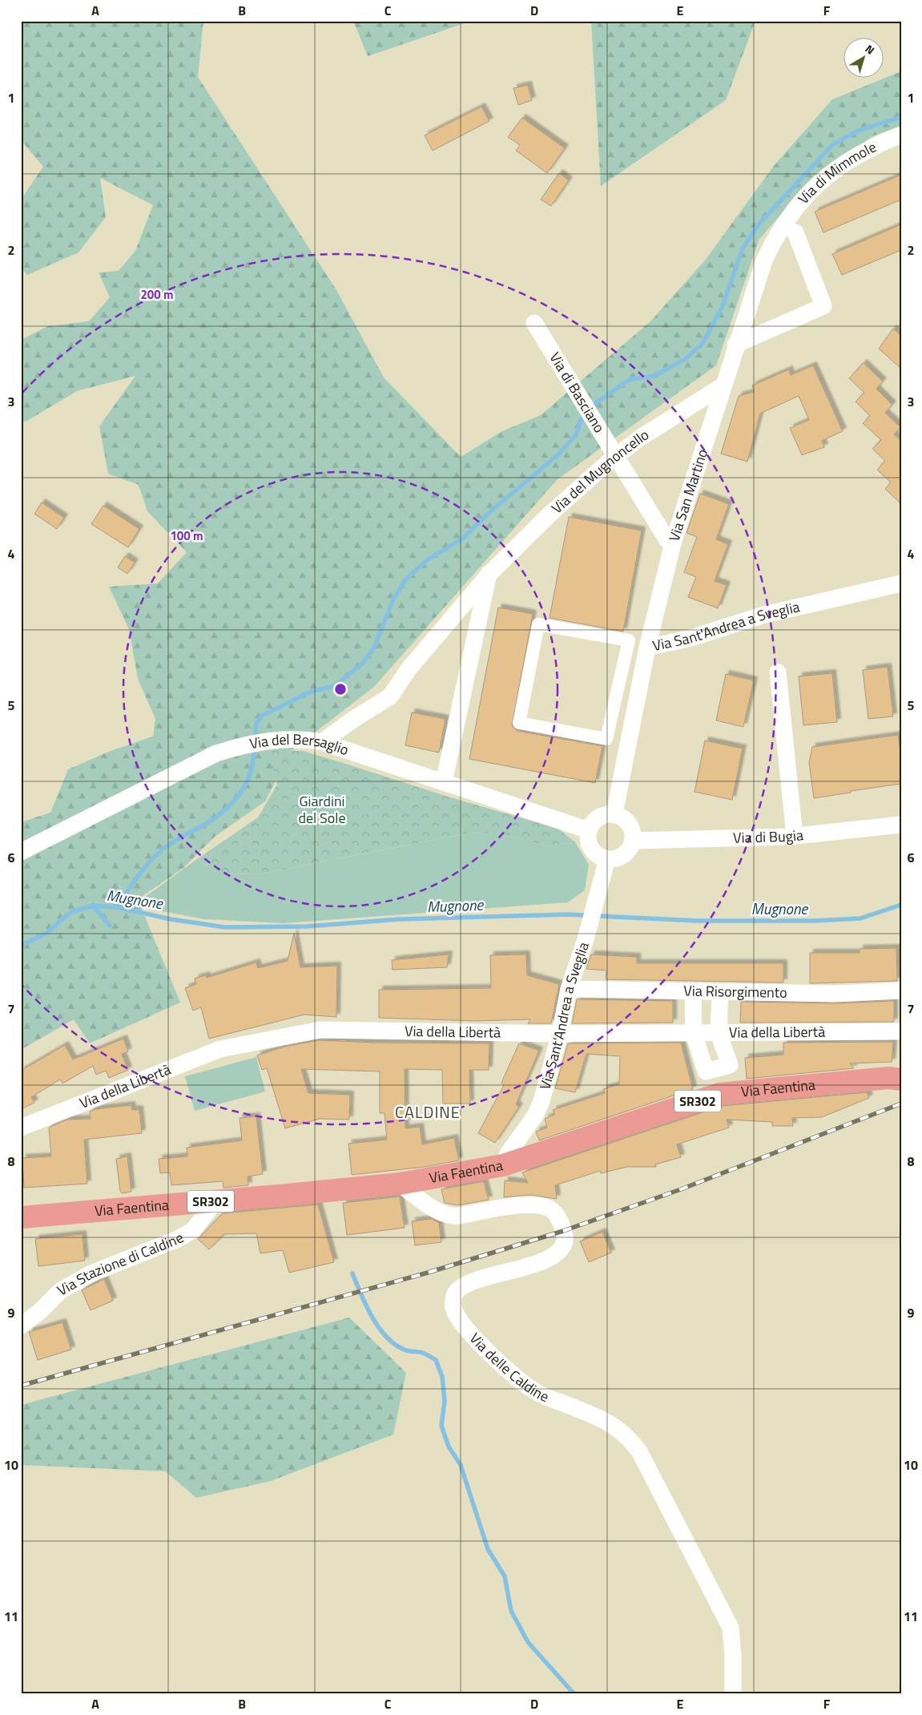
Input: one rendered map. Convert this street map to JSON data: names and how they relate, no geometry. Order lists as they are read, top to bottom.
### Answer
{
  "streets": {
    "main road": ["Via Faentina", "SR302"],
    "street": [
      "Via di Mimmole",
      "Via di Basciano",
      "Via del Mugnoncello",
      "Via San Martino",
      "Via Sant'Andrea a Sveglia",
      "Via del Bersaglio",
      "Via di Bugia",
      "Via Risorgimento",
      "Via della Libertà",
      "Via Stazione di Caldine",
      "Via delle Caldine"
    ]
  },
  "crossings": [
    ["Via di Mimmole", "Via San Martino"],
    ["Via di Basciano", "Via del Mugnoncello"],
    ["Via di Basciano", "Via San Martino"],
    ["Via del Mugnoncello", "Via San Martino"],
    ["Via del Mugnoncello", "Via del Bersaglio"],
    ["Via San Martino", "Via Sant'Andrea a Sveglia"],
    ["Via Sant'Andrea a Sveglia", "Via del Bersaglio"],
    ["Via Sant'Andrea a Sveglia", "Via di Bugia"],
    ["Via Sant'Andrea a Sveglia", "Via Risorgimento"],
    ["Via Sant'Andrea a Sveglia", "Via della Libertà"],
    ["Via Sant'Andrea a Sveglia", "Via Faentina"],
    ["Via del Bersaglio", "Via di Bugia"],
    ["Via Faentina", "Via Stazione di Caldine"],
    ["Via Faentina", "Via delle Caldine"]
  ],
  "districts": ["CALDINE"],
  "water": ["Mugnone"],
  "parks": ["Giardini del Sole"],
  "north": "top right",
  "grid": {
    "columns": [
      "A",
      "B",
      "C",
      "D",
      "E",
      "F"
    ],
    "rows": [
      "1",
      "2",
      "3",
      "4",
      "5",
      "6",
      "7",
      "8",
      "9",
      "10",
      "11"
    ]
  },
  "rings": ["200 m", "100 m"]
}
